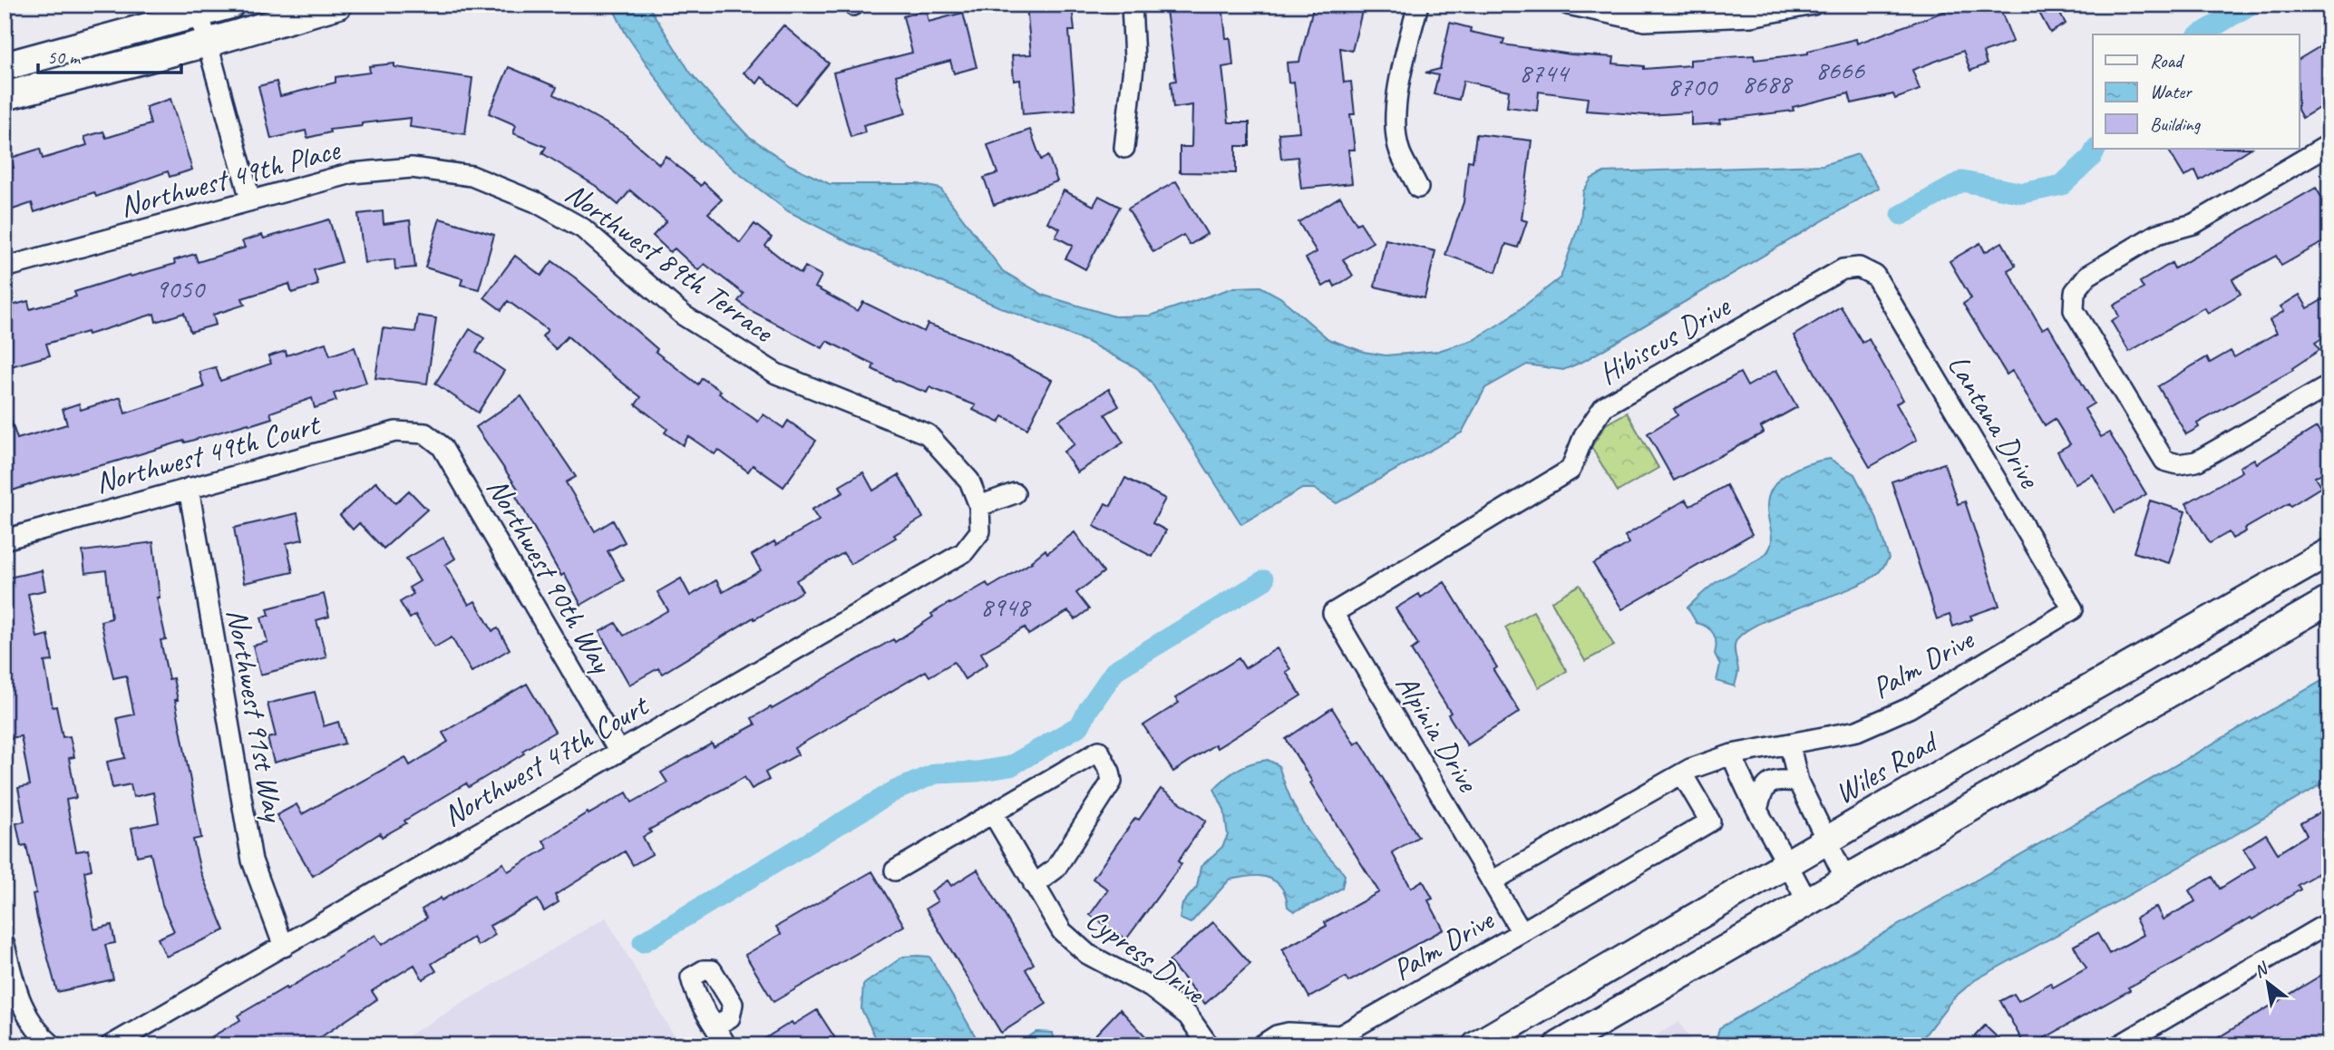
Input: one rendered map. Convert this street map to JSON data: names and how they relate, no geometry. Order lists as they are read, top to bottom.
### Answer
{
  "streets": {
    "main road": ["Wiles Road"],
    "street": [
      "Northwest 49th Place",
      "Northwest 89th Terrace",
      "Hibiscus Drive",
      "Lantana Drive",
      "Northwest 49th Court",
      "Northwest 90th Way",
      "Palm Drive",
      "Northwest 91st Way",
      "Alpinia Drive",
      "Northwest 47th Court",
      "Cypress Drive"
    ]
  },
  "crossings": [
    ["Northwest 49th Place", "Northwest 89th Terrace"],
    ["Northwest 89th Terrace", "Northwest 47th Court"],
    ["Hibiscus Drive", "Lantana Drive"],
    ["Hibiscus Drive", "Alpinia Drive"],
    ["Lantana Drive", "Palm Drive"],
    ["Northwest 49th Court", "Northwest 90th Way"],
    ["Northwest 49th Court", "Northwest 91st Way"],
    ["Northwest 90th Way", "Northwest 47th Court"],
    ["Palm Drive", "Alpinia Drive"],
    ["Northwest 91st Way", "Northwest 47th Court"]
  ],
  "house_numbers": [
    "8666",
    "8744",
    "8688",
    "8700",
    "9050",
    "8948"
  ],
  "legend": ["Road", "Water", "Building"],
  "scale_bar": "50 m",
  "north": "top left"
}
